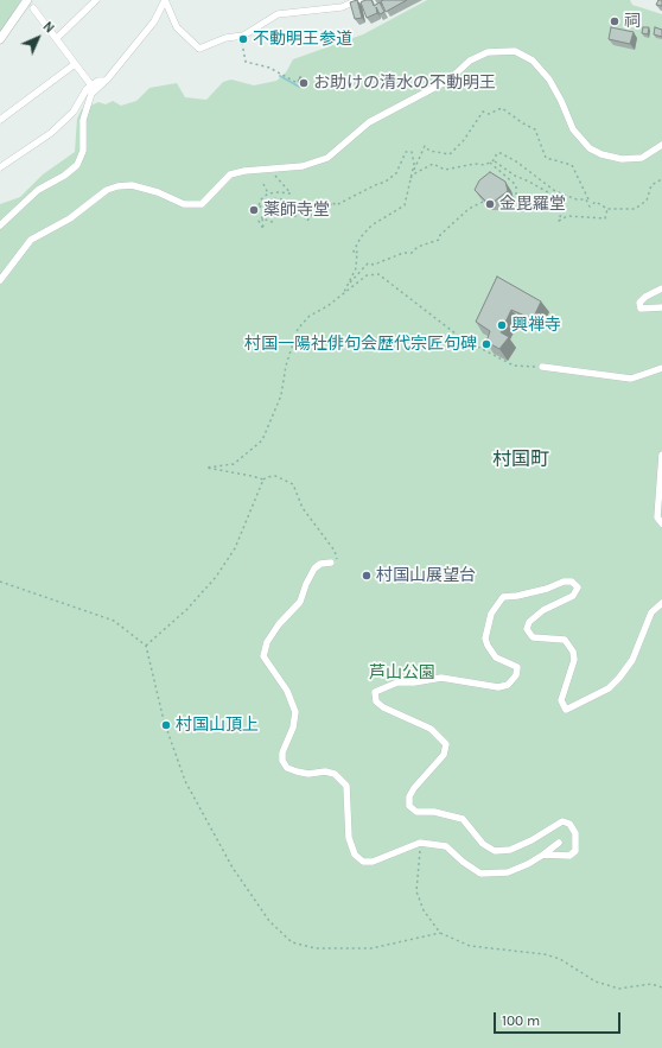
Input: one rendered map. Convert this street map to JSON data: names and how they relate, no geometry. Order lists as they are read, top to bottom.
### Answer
{
  "districts": ["村国町"],
  "parks": ["芦山公園"],
  "places": [
    "祠",
    "不動明王参道",
    "お助けの清水の不動明王",
    "金毘羅堂",
    "薬師寺堂",
    "興禅寺",
    "村国一陽社俳句会歴代宗匠句碑",
    "村国山展望台",
    "村国山頂上"
  ],
  "scale_bar": "100 m",
  "north": "top right"
}
